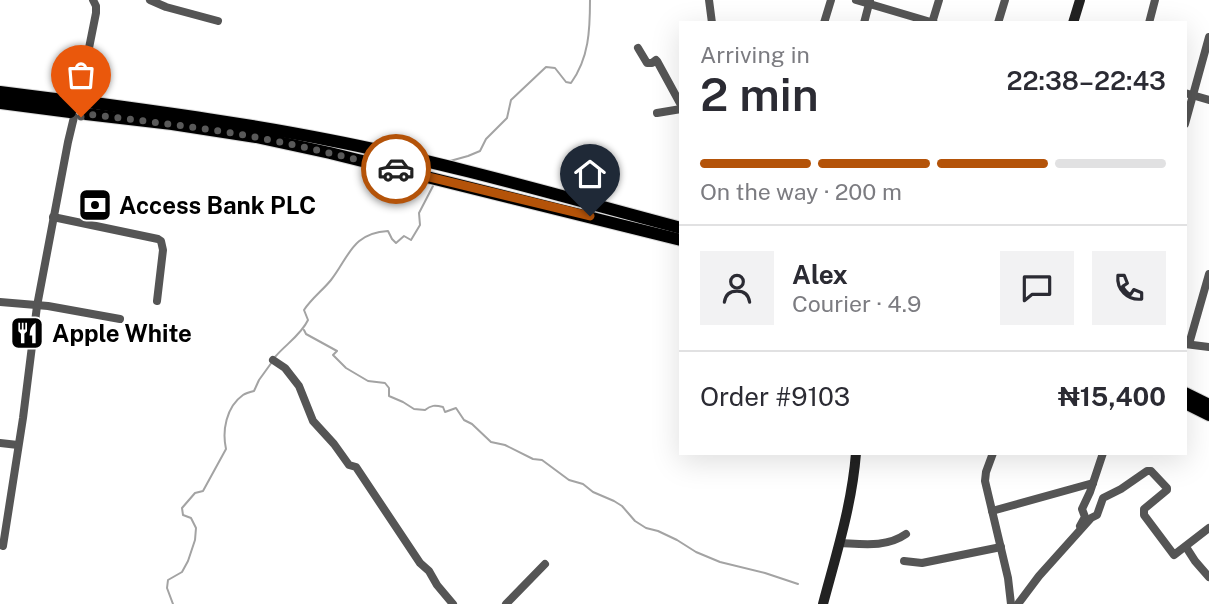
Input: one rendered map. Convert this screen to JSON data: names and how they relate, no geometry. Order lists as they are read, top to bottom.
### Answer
{
  "places": {
    "bank": ["Access Bank PLC"],
    "restaurant": ["Apple White"]
  },
  "page": {
    "heading": ["2 min", "Arriving in", "22:38–22:43"],
    "panel": [
      "Alex",
      "Courier · 4.9",
      "Order #9103",
      "₦15,400"
    ],
    "bar": "On the way · 200 m"
  }
}
